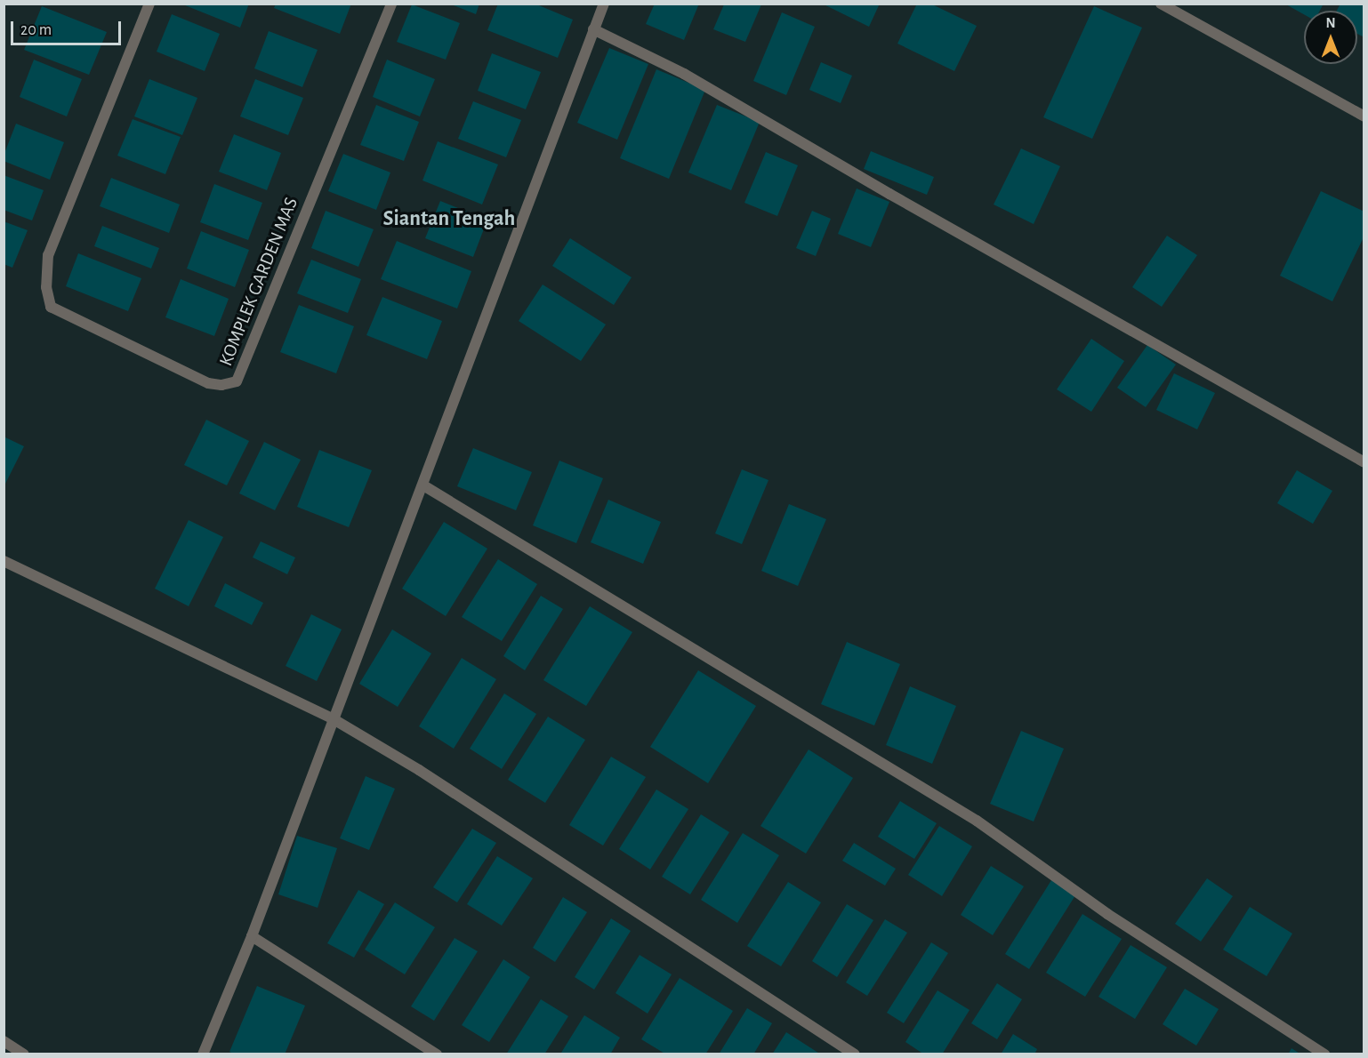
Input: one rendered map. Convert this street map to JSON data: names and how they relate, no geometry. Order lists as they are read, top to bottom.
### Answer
{
  "streets": {
    "street": ["KOMPLEK GARDEN MAS"]
  },
  "districts": ["Siantan Tengah"],
  "scale_bar": "20 m",
  "north": "top"
}
